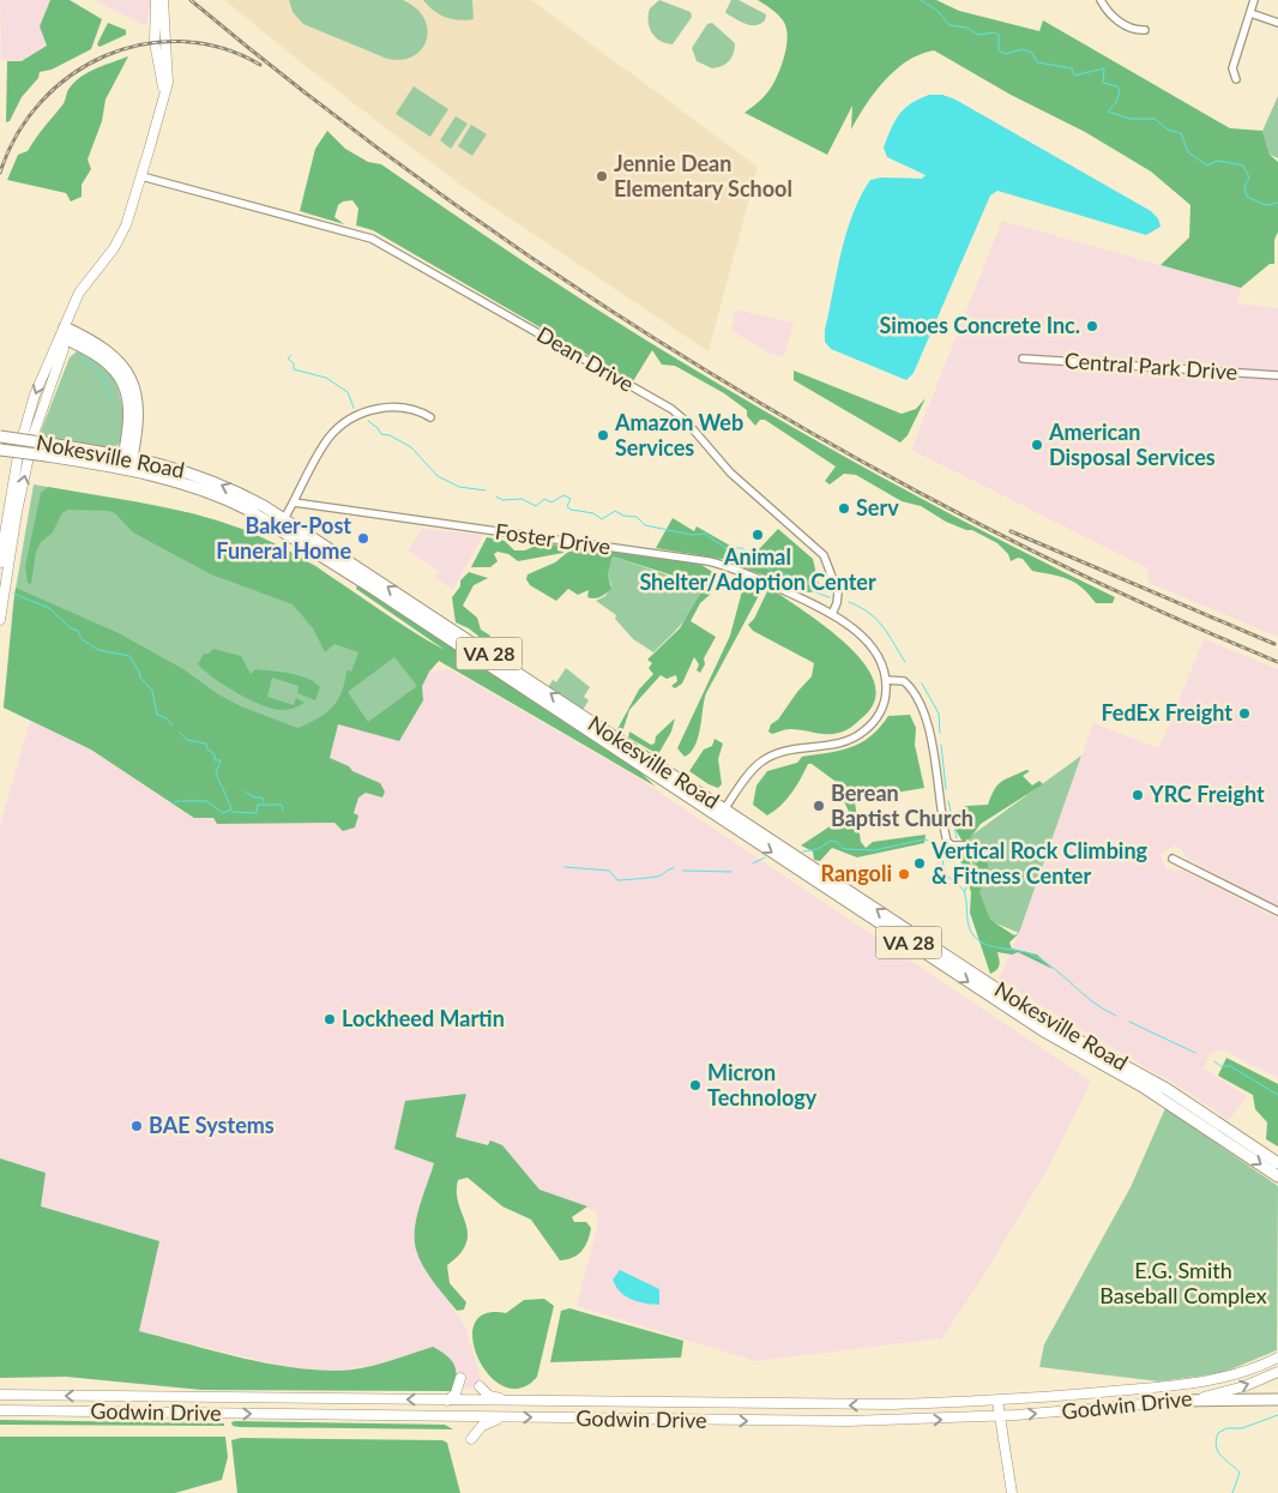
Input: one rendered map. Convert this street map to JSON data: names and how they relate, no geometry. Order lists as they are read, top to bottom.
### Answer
{
  "streets": {
    "highway": ["Nokesville Road", "VA 28"],
    "main road": ["Godwin Drive"],
    "street": ["Dean Drive", "Central Park Drive", "Foster Drive"]
  },
  "crossings": [
    ["Dean Drive", "Foster Drive"]
  ],
  "parks": ["E.G. Smith Baseball Complex"],
  "places": [
    "Jennie Dean Elementary School",
    "Simoes Concrete Inc.",
    "Amazon Web Services",
    "American Disposal Services",
    "Serv",
    "Animal Shelter/Adoption Center",
    "Baker-Post Funeral Home",
    "FedEx Freight",
    "YRC Freight",
    "Berean Baptist Church",
    "Vertical Rock Climbing & Fitness Center",
    "Rangoli",
    "Lockheed Martin",
    "Micron Technology",
    "BAE Systems"
  ]
}
